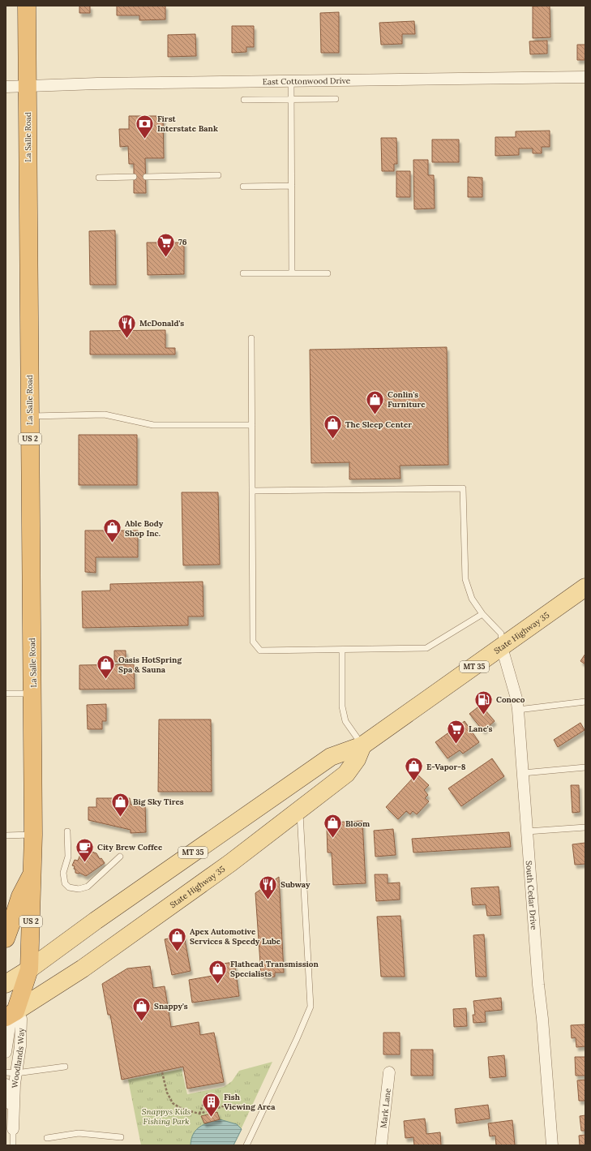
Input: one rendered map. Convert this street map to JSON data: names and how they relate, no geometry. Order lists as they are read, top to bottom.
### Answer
{
  "streets": {
    "highway": ["La Salle Road", "US 2"],
    "main road": ["State Highway 35", "MT 35"],
    "street": [
      "East Cottonwood Drive",
      "South Cedar Drive",
      "Woodlands Way",
      "Mark Lane"
    ]
  },
  "crossings": [
    ["East Cottonwood Drive", "La Salle Road"],
    ["La Salle Road", "US 2"],
    ["US 2", "State Highway 35"],
    ["US 2", "MT 35"],
    ["US 2", "Woodlands Way"],
    ["State Highway 35", "MT 35"],
    ["State Highway 35", "South Cedar Drive"],
    ["State Highway 35", "Woodlands Way"]
  ],
  "parks": ["Snappys Kids Fishing Park"],
  "places": {
    "bank": ["First Interstate Bank"],
    "supermarket": ["76", "Lane's"],
    "restaurant": ["McDonald's", "Subway"],
    "shop": [
      "Conlin's Furniture",
      "The Sleep Center",
      "Able Body Shop Inc.",
      "Oasis HotSpring Spa & Sauna",
      "E-Vapor-8",
      "Big Sky Tires",
      "Bloom",
      "Apex Automotive Services & Speedy Lube",
      "Flathead Transmission Specialists",
      "Snappy's"
    ],
    "fuel station": ["Conoco"],
    "cafe": ["City Brew Coffee"],
    "building": ["Fish Viewing Area"]
  }
}
